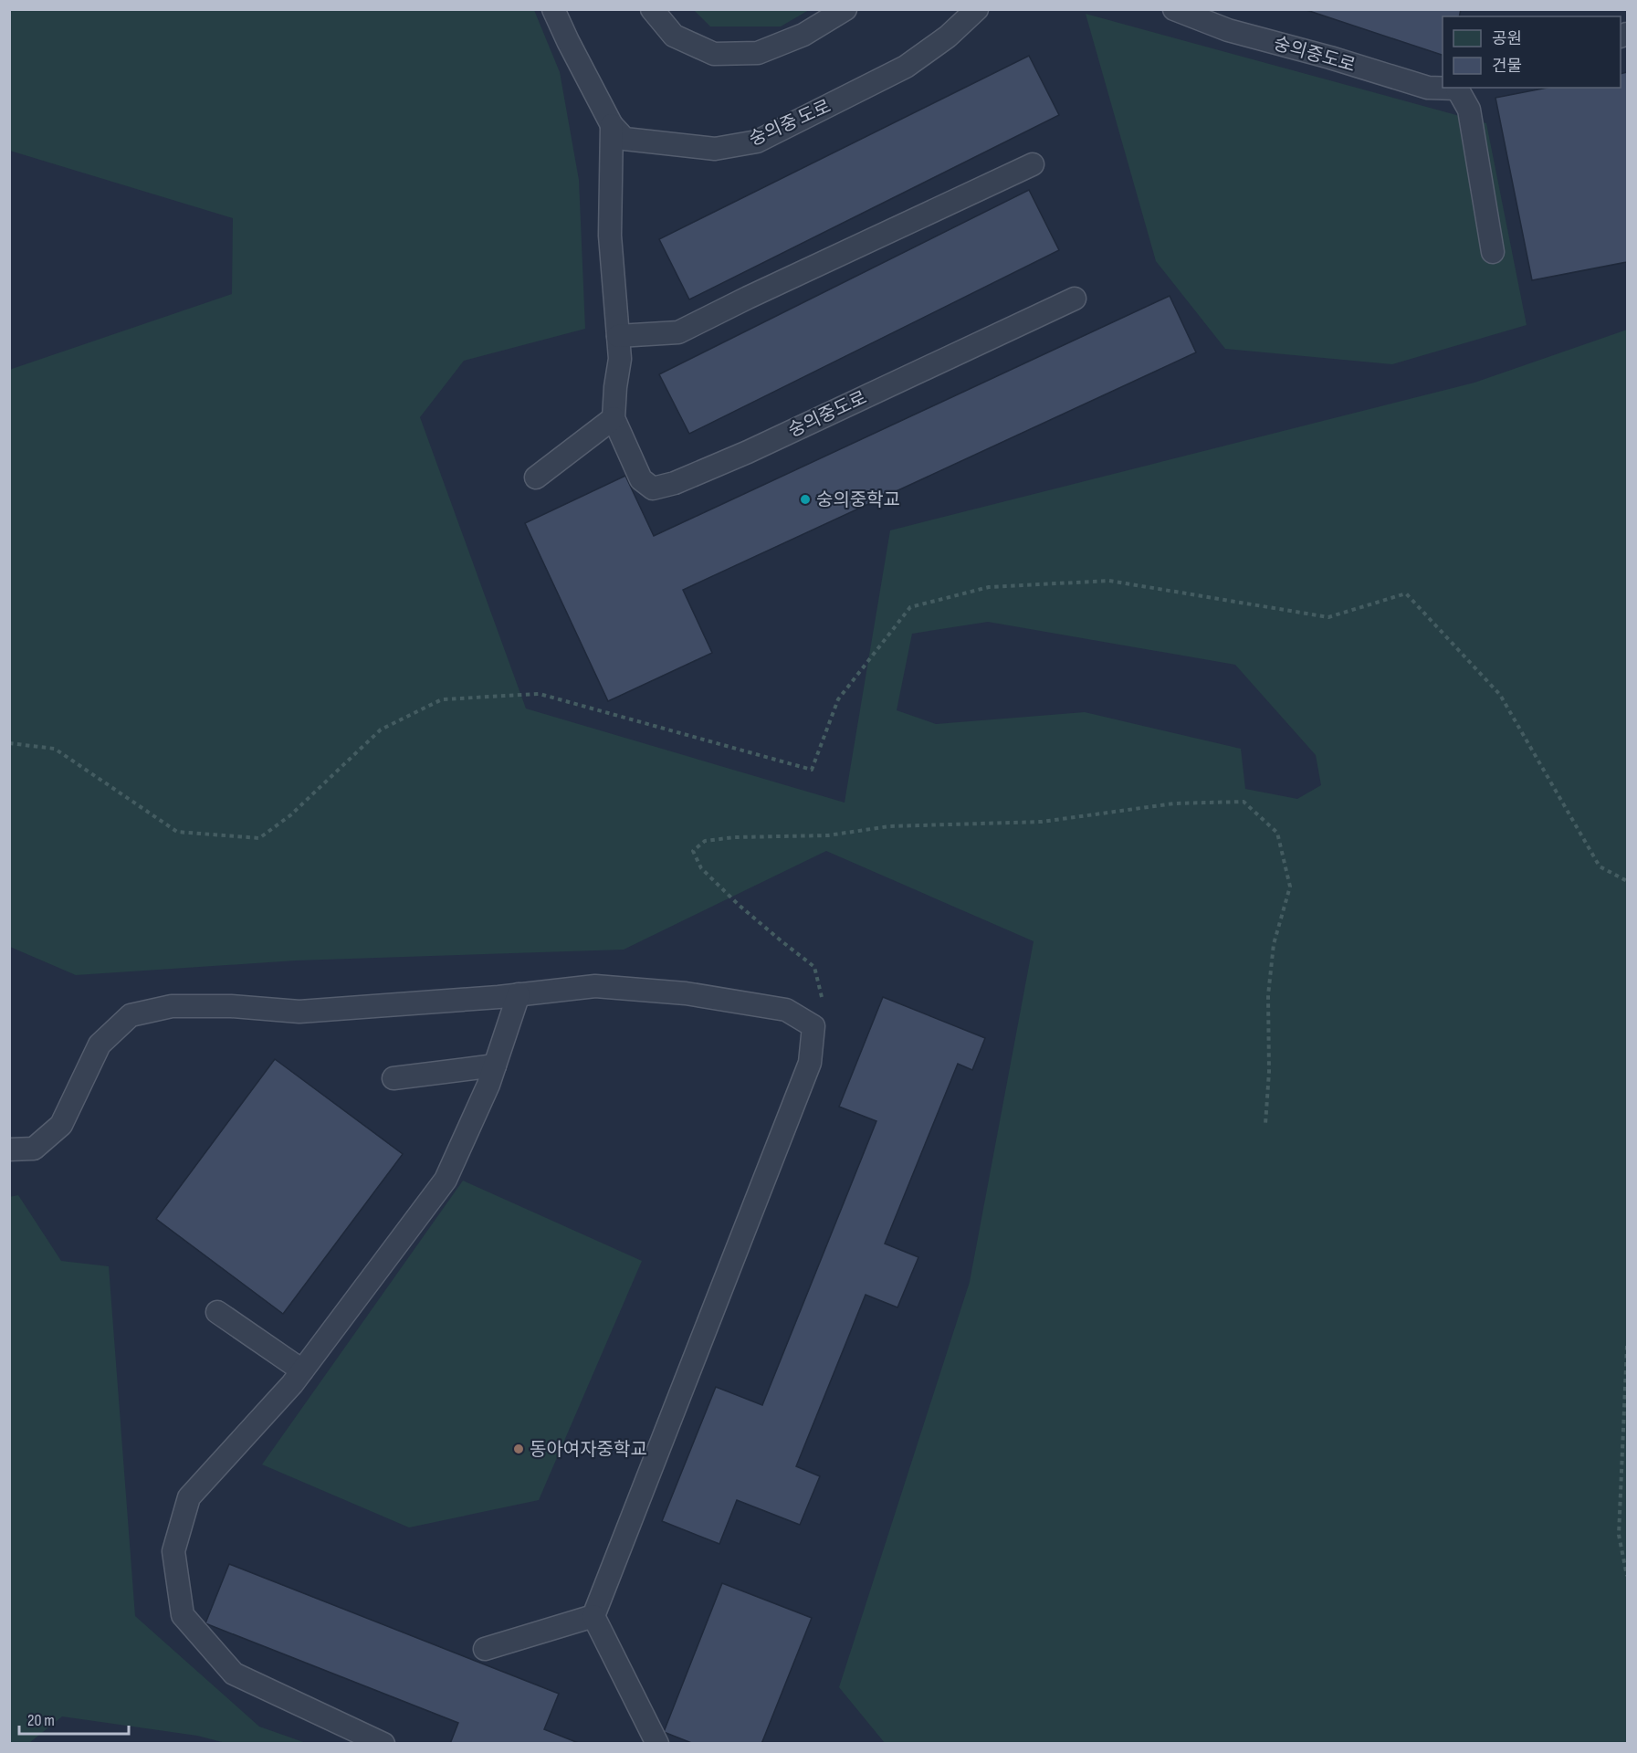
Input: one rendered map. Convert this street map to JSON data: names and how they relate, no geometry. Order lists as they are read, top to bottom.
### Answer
{
  "streets": {
    "lane": ["숭의중도로", "숭의중 도로"]
  },
  "crossings": [
    ["숭의중도로", "숭의중 도로"]
  ],
  "places": ["숭의중학교", "동아여자중학교"],
  "legend": ["공원", "건물"],
  "scale_bar": "20 m"
}
